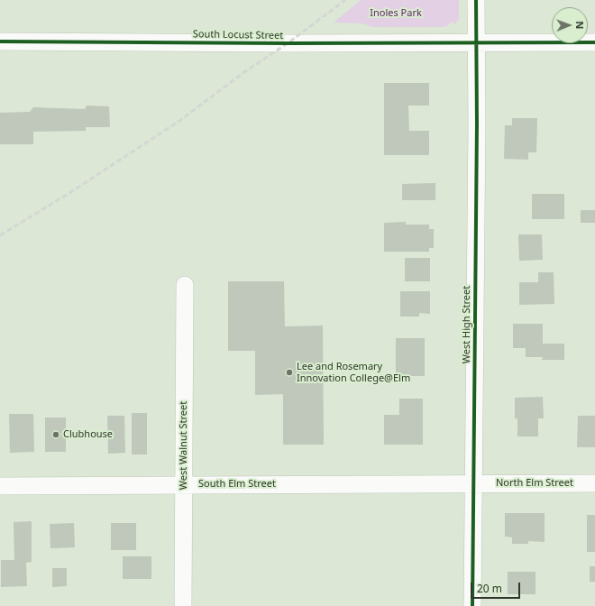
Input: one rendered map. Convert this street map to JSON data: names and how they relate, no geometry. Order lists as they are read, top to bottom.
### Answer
{
  "streets": {
    "street": [
      "South Locust Street",
      "West High Street",
      "West Walnut Street",
      "North Elm Street",
      "South Elm Street"
    ]
  },
  "crossings": [
    ["South Locust Street", "West High Street"],
    ["West High Street", "North Elm Street"],
    ["West High Street", "South Elm Street"],
    ["West Walnut Street", "South Elm Street"],
    ["North Elm Street", "South Elm Street"]
  ],
  "parks": ["Inoles Park"],
  "places": ["Lee and Rosemary Innovation College@Elm", "Clubhouse"],
  "scale_bar": "20 m",
  "north": "right"
}
